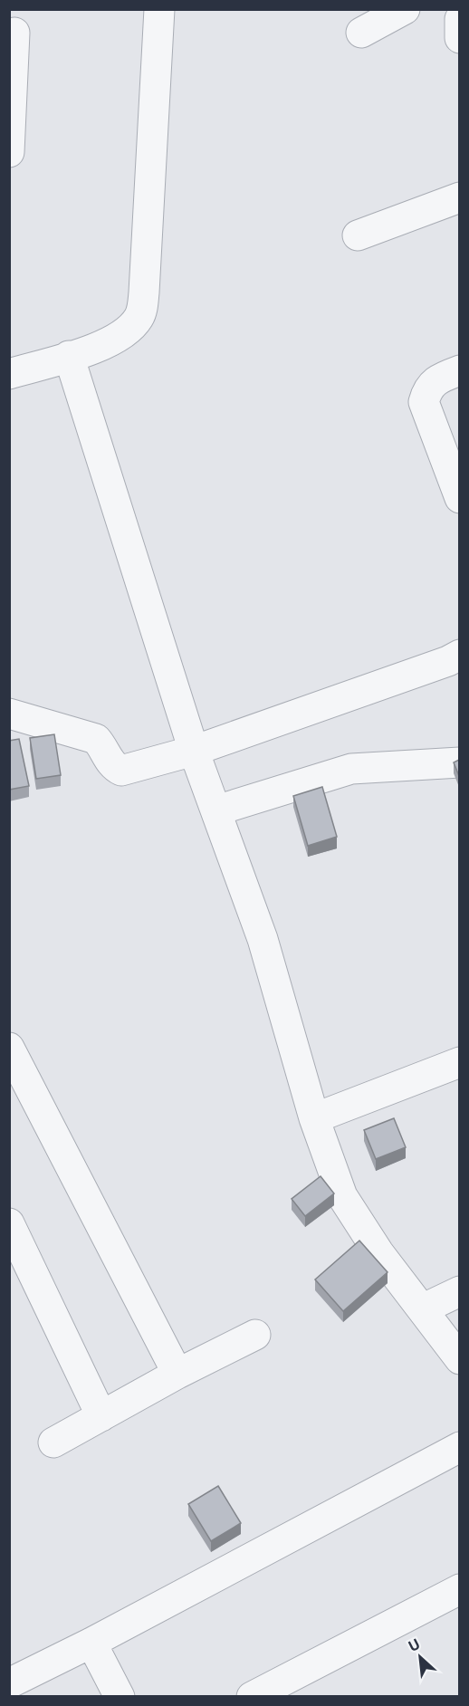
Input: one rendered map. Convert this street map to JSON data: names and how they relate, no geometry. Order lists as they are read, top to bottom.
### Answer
{
  "north": "top left"
}
